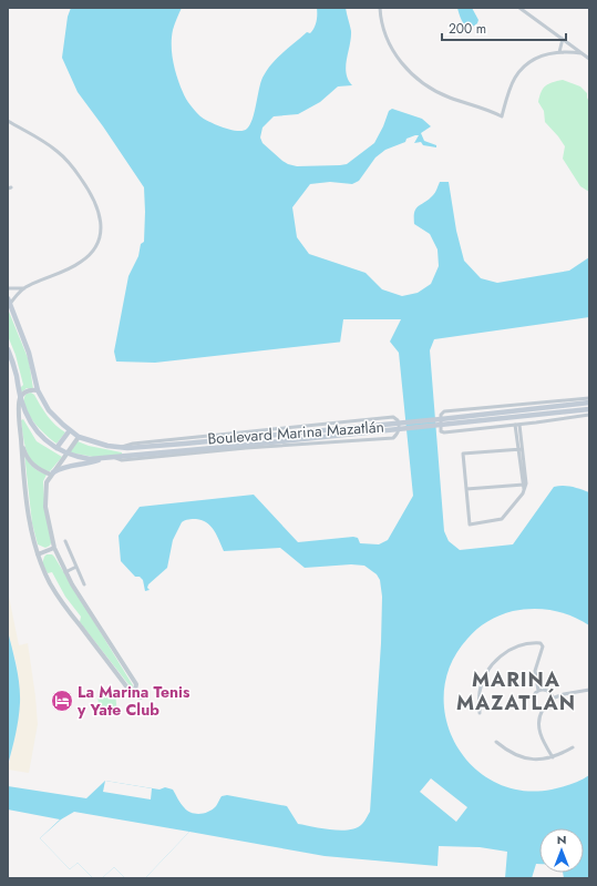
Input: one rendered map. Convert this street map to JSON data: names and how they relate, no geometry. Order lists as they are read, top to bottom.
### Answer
{
  "streets": {
    "street": ["Boulevard Marina Mazatlán"]
  },
  "districts": ["MARINA MAZATLÁN"],
  "places": {
    "hotel": ["La Marina Tenis y Yate Club"]
  },
  "scale_bar": "200 m",
  "north": "top"
}
